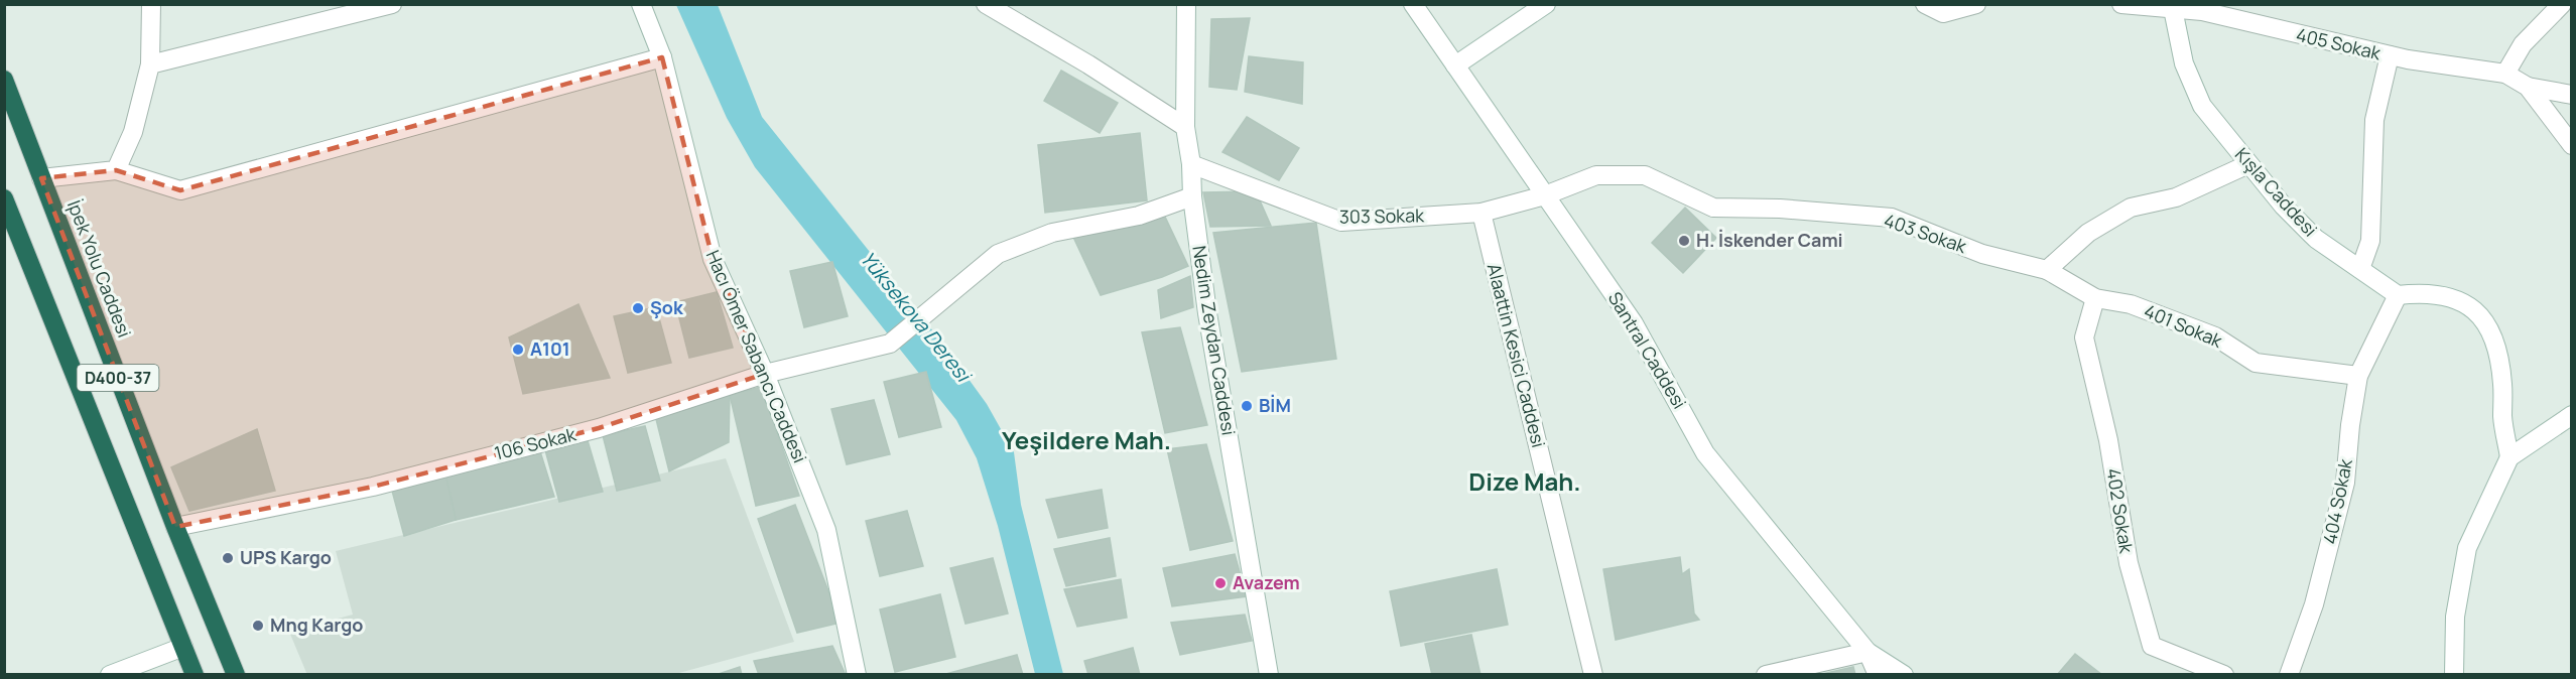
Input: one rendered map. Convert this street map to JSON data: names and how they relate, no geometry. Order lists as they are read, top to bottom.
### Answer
{
  "streets": {
    "highway": ["İpek Yolu Caddesi", "D400-37"],
    "street": [
      "405 Sokak",
      "Kışla Caddesi",
      "303 Sokak",
      "403 Sokak",
      "401 Sokak",
      "Nedim Zeydan Caddesi",
      "Santral Caddesi",
      "Alaattin Kesici Caddesi",
      "Hacı Ömer Sabancı Caddesi",
      "106 Sokak",
      "404 Sokak",
      "402 Sokak"
    ]
  },
  "crossings": [
    ["405 Sokak", "Kışla Caddesi"],
    ["Kışla Caddesi", "404 Sokak"],
    ["303 Sokak", "403 Sokak"],
    ["303 Sokak", "Nedim Zeydan Caddesi"],
    ["303 Sokak", "Santral Caddesi"],
    ["303 Sokak", "Alaattin Kesici Caddesi"],
    ["403 Sokak", "401 Sokak"],
    ["403 Sokak", "Santral Caddesi"],
    ["İpek Yolu Caddesi", "106 Sokak"],
    ["401 Sokak", "404 Sokak"],
    ["401 Sokak", "402 Sokak"],
    ["Nedim Zeydan Caddesi", "106 Sokak"],
    ["Hacı Ömer Sabancı Caddesi", "106 Sokak"]
  ],
  "districts": ["Yeşildere Mah.", "Dize Mah."],
  "water": ["Yüksekova Deresi"],
  "places": [
    "H. İskender Cami",
    "Şok",
    "A101",
    "BİM",
    "UPS Kargo",
    "Avazem",
    "Mng Kargo"
  ]
}
